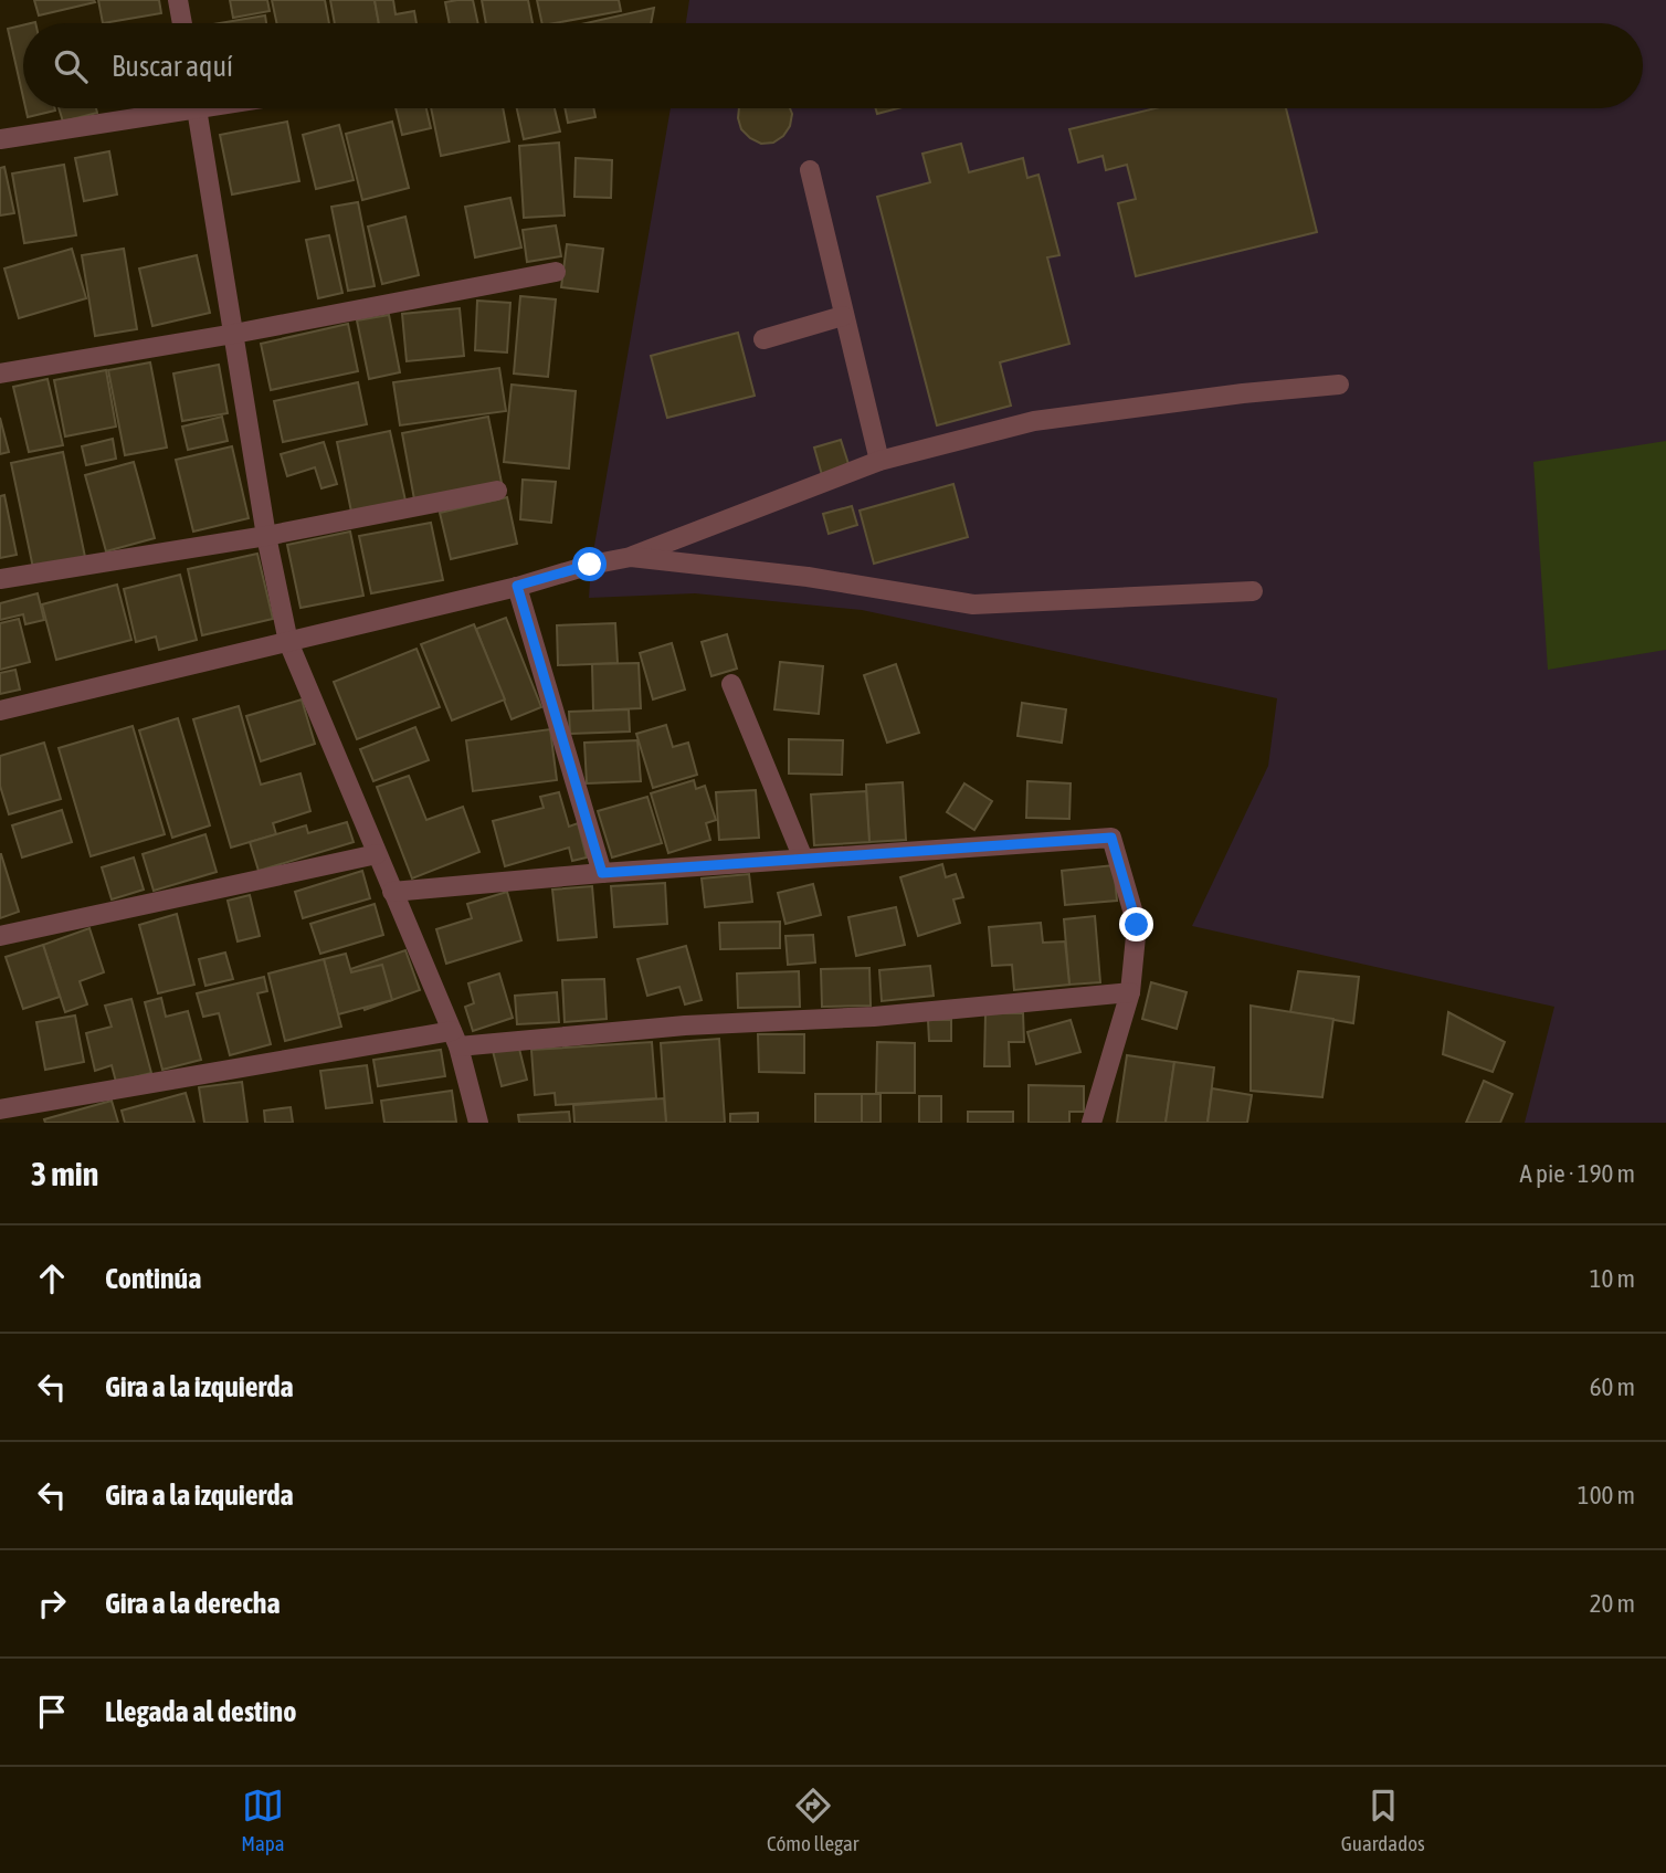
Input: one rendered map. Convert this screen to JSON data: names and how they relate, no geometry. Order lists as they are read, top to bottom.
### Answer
{
  "page": {
    "search": "Buscar aquí",
    "heading": ["3 min", "A pie · 190 m"],
    "list": [
      ["Continúa", "10 m"],
      ["Gira a la izquierda", "60 m"],
      ["Gira a la izquierda", "100 m"],
      ["Gira a la derecha", "20 m"],
      "Llegada al destino"
    ],
    "nav": ["Mapa", "Cómo llegar", "Guardados"]
  }
}
